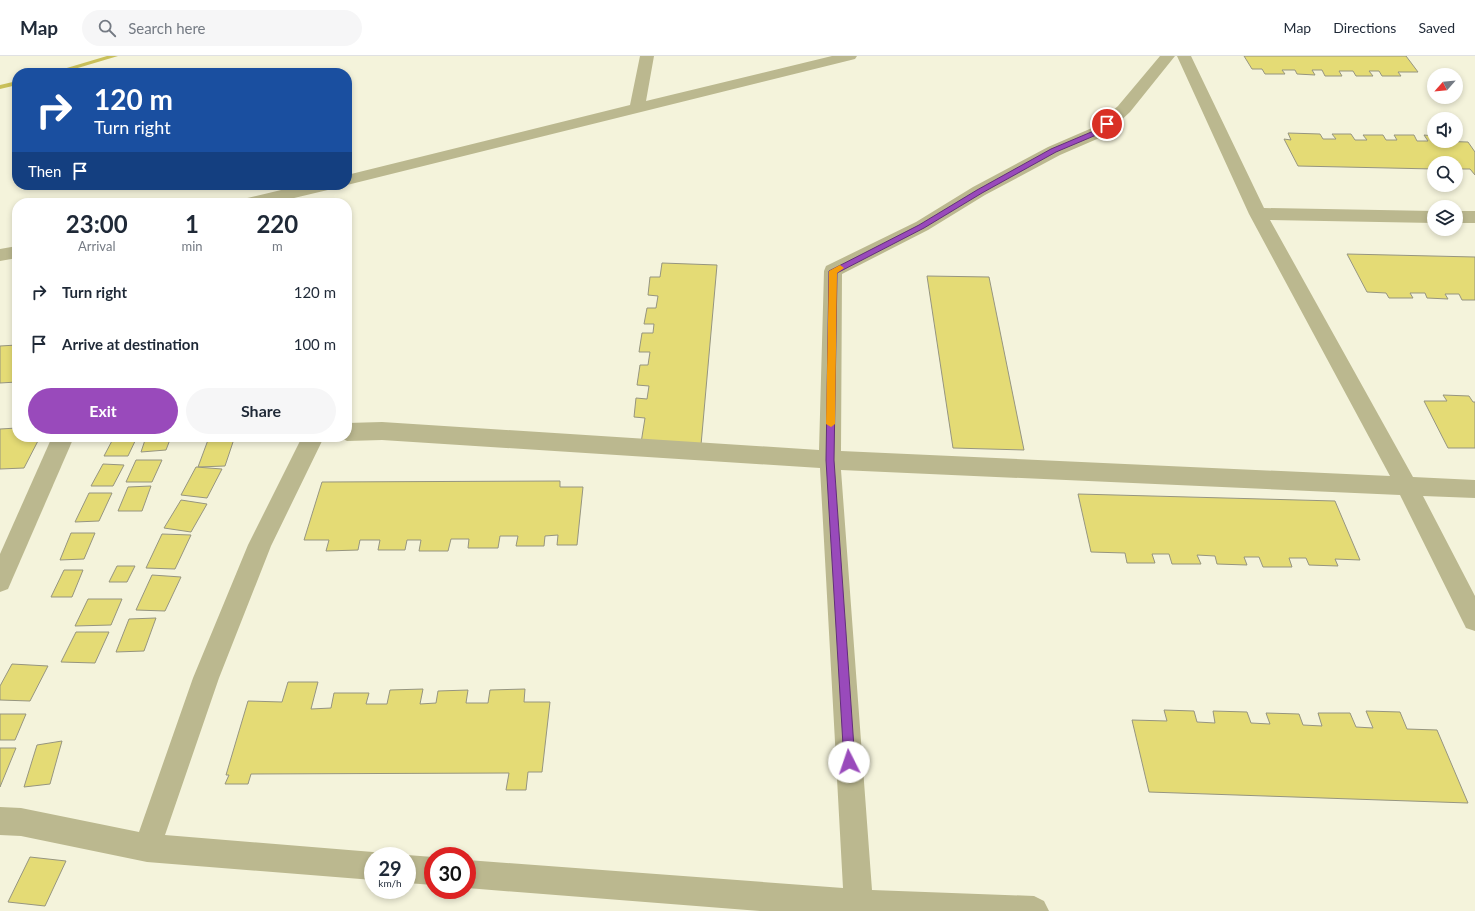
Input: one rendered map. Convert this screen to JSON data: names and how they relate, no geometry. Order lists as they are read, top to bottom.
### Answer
{
  "north": "bottom left",
  "page": {
    "header": "Map",
    "search": "Search here",
    "nav": ["Map", "Directions", "Saved"],
    "turn": ["120 m", "Turn right"],
    "then": "Then",
    "eta": [
      "23:00",
      "Arrival",
      "1",
      "min",
      "220",
      "m"
    ],
    "list": [
      {
        "name": "Turn right",
        "value": "120 m"
      },
      {
        "name": "Arrive at destination",
        "value": "100 m"
      }
    ],
    "buttons": ["Exit", "Share"],
    "speed": "29 km/h",
    "limit": "30"
  }
}
